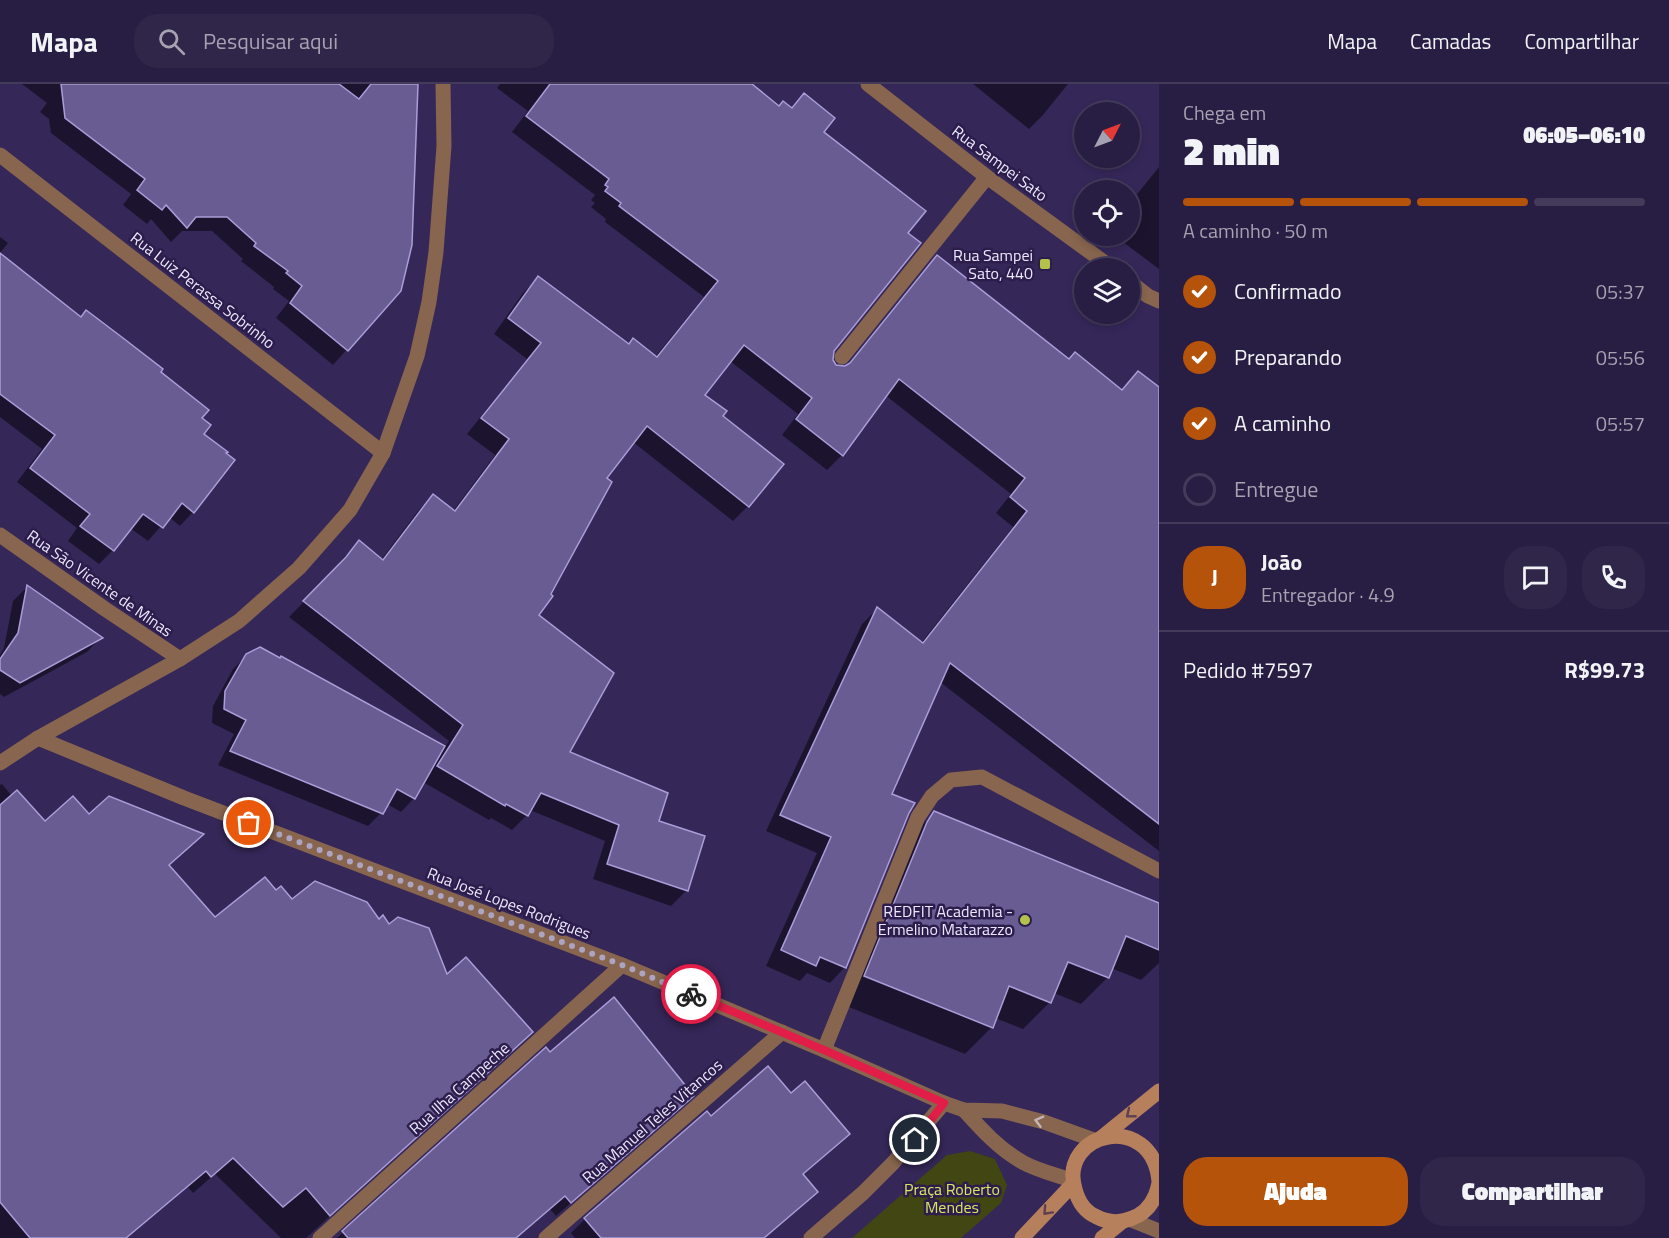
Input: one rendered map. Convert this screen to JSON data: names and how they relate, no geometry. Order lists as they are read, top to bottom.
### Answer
{
  "streets": {
    "street": [
      "Rua Sampei Sato",
      "Rua Luiz Perassa Sobrinho",
      "Rua São Vicente de Minas",
      "Rua José Lopes Rodrigues",
      "Rua Ilha Campeche",
      "Rua Manuel Teles Vitancos"
    ]
  },
  "crossings": [
    ["Rua José Lopes Rodrigues", "Rua Ilha Campeche"],
    ["Rua José Lopes Rodrigues", "Rua Manuel Teles Vitancos"]
  ],
  "parks": ["Praça Roberto Mendes"],
  "places": {
    "transit": ["Rua Sampei Sato, 440"],
    "other": ["REDFIT Academia - Ermelino Matarazzo"]
  },
  "north": "top right",
  "page": {
    "header": "Mapa",
    "search": "Pesquisar aqui",
    "nav": ["Mapa", "Camadas", "Compartilhar"],
    "heading": ["2 min", "Chega em", "06:05–06:10"],
    "panel": [
      "João",
      "Entregador · 4.9",
      "Pedido #7597",
      "R$99.73"
    ],
    "bar": "A caminho · 50 m",
    "list": [
      ["Confirmado", "05:37"],
      ["Preparando", "05:56"],
      ["A caminho", "05:57"],
      "Entregue"
    ],
    "round": "J",
    "buttons": ["Ajuda", "Compartilhar"]
  }
}
